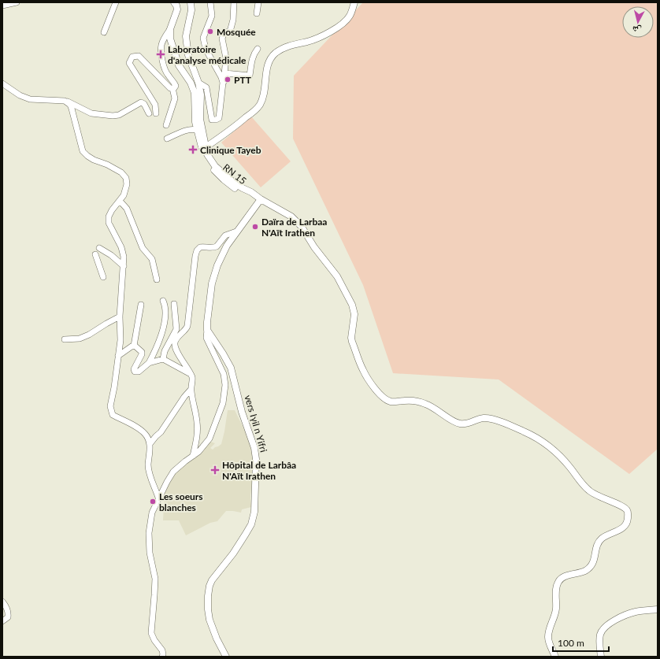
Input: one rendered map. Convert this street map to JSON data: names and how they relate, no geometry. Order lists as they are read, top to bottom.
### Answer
{
  "streets": {
    "main road": ["RN 15", "vers Iγil n Yifri"]
  },
  "places": {
    "other": [
      "Mosquée",
      "PTT",
      "Daïra de Larbaa N'Aït Irathen",
      "Les soeurs blanches"
    ],
    "health": ["Laboratoire d'analyse médicale", "Clinique Tayeb", "Hôpital de Larbâa N'Aït Irathen"]
  },
  "scale_bar": "100 m",
  "north": "bottom"
}
